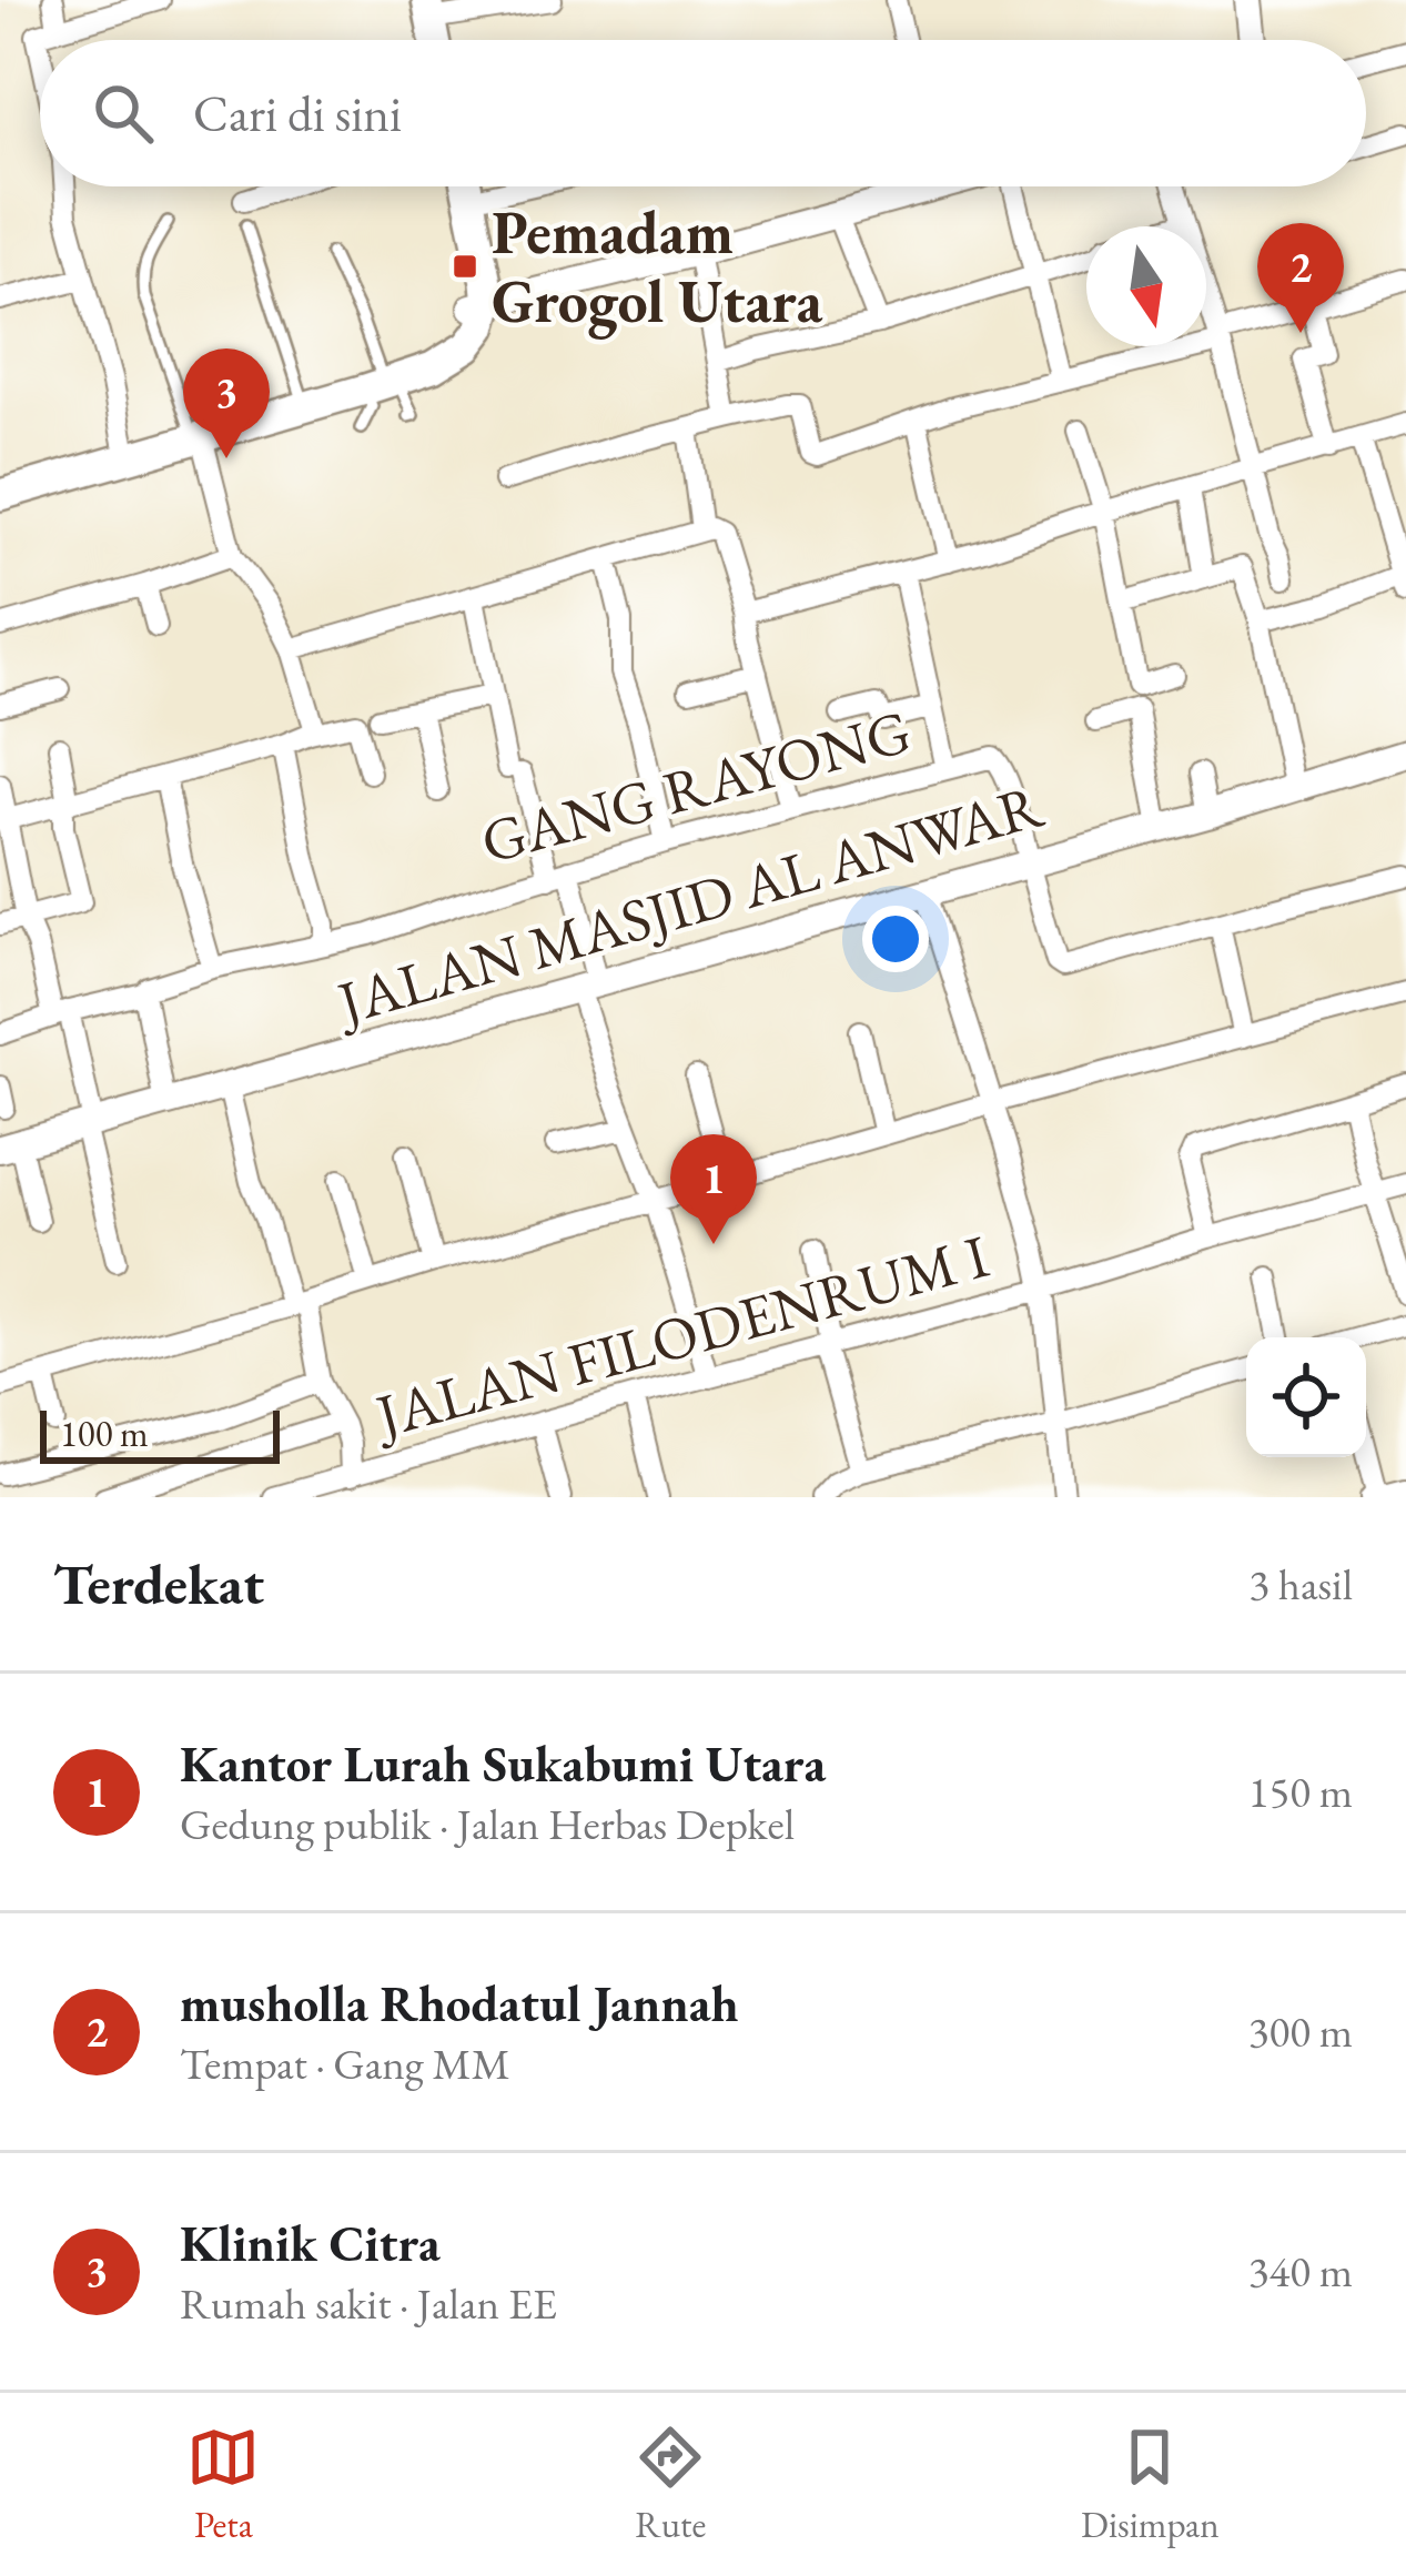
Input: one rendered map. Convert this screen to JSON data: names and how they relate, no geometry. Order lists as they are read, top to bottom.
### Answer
{
  "streets": {
    "street": ["GANG RAYONG", "JALAN MASJID AL ANWAR", "JALAN FILODENRUM I"]
  },
  "crossings": [
    ["GANG RAYONG", "JALAN MASJID AL ANWAR"]
  ],
  "places": {
    "transit": ["Pemadam Grogol Utara"]
  },
  "scale_bar": "100 m",
  "north": "bottom",
  "page": {
    "search": "Cari di sini",
    "pins": ["2", "3", "1"],
    "scale": "100 m",
    "heading": ["Terdekat", "3 hasil"],
    "list": [
      {
        "mark": "1",
        "name": "Kantor Lurah Sukabumi Utara",
        "note": "Gedung publik · Jalan Herbas Depkel",
        "value": "150 m"
      },
      {
        "mark": "2",
        "name": "musholla Rhodatul Jannah",
        "note": "Tempat · Gang MM",
        "value": "300 m"
      },
      {
        "mark": "3",
        "name": "Klinik Citra",
        "note": "Rumah sakit · Jalan EE",
        "value": "340 m"
      }
    ],
    "nav": ["Peta", "Rute", "Disimpan"]
  }
}
